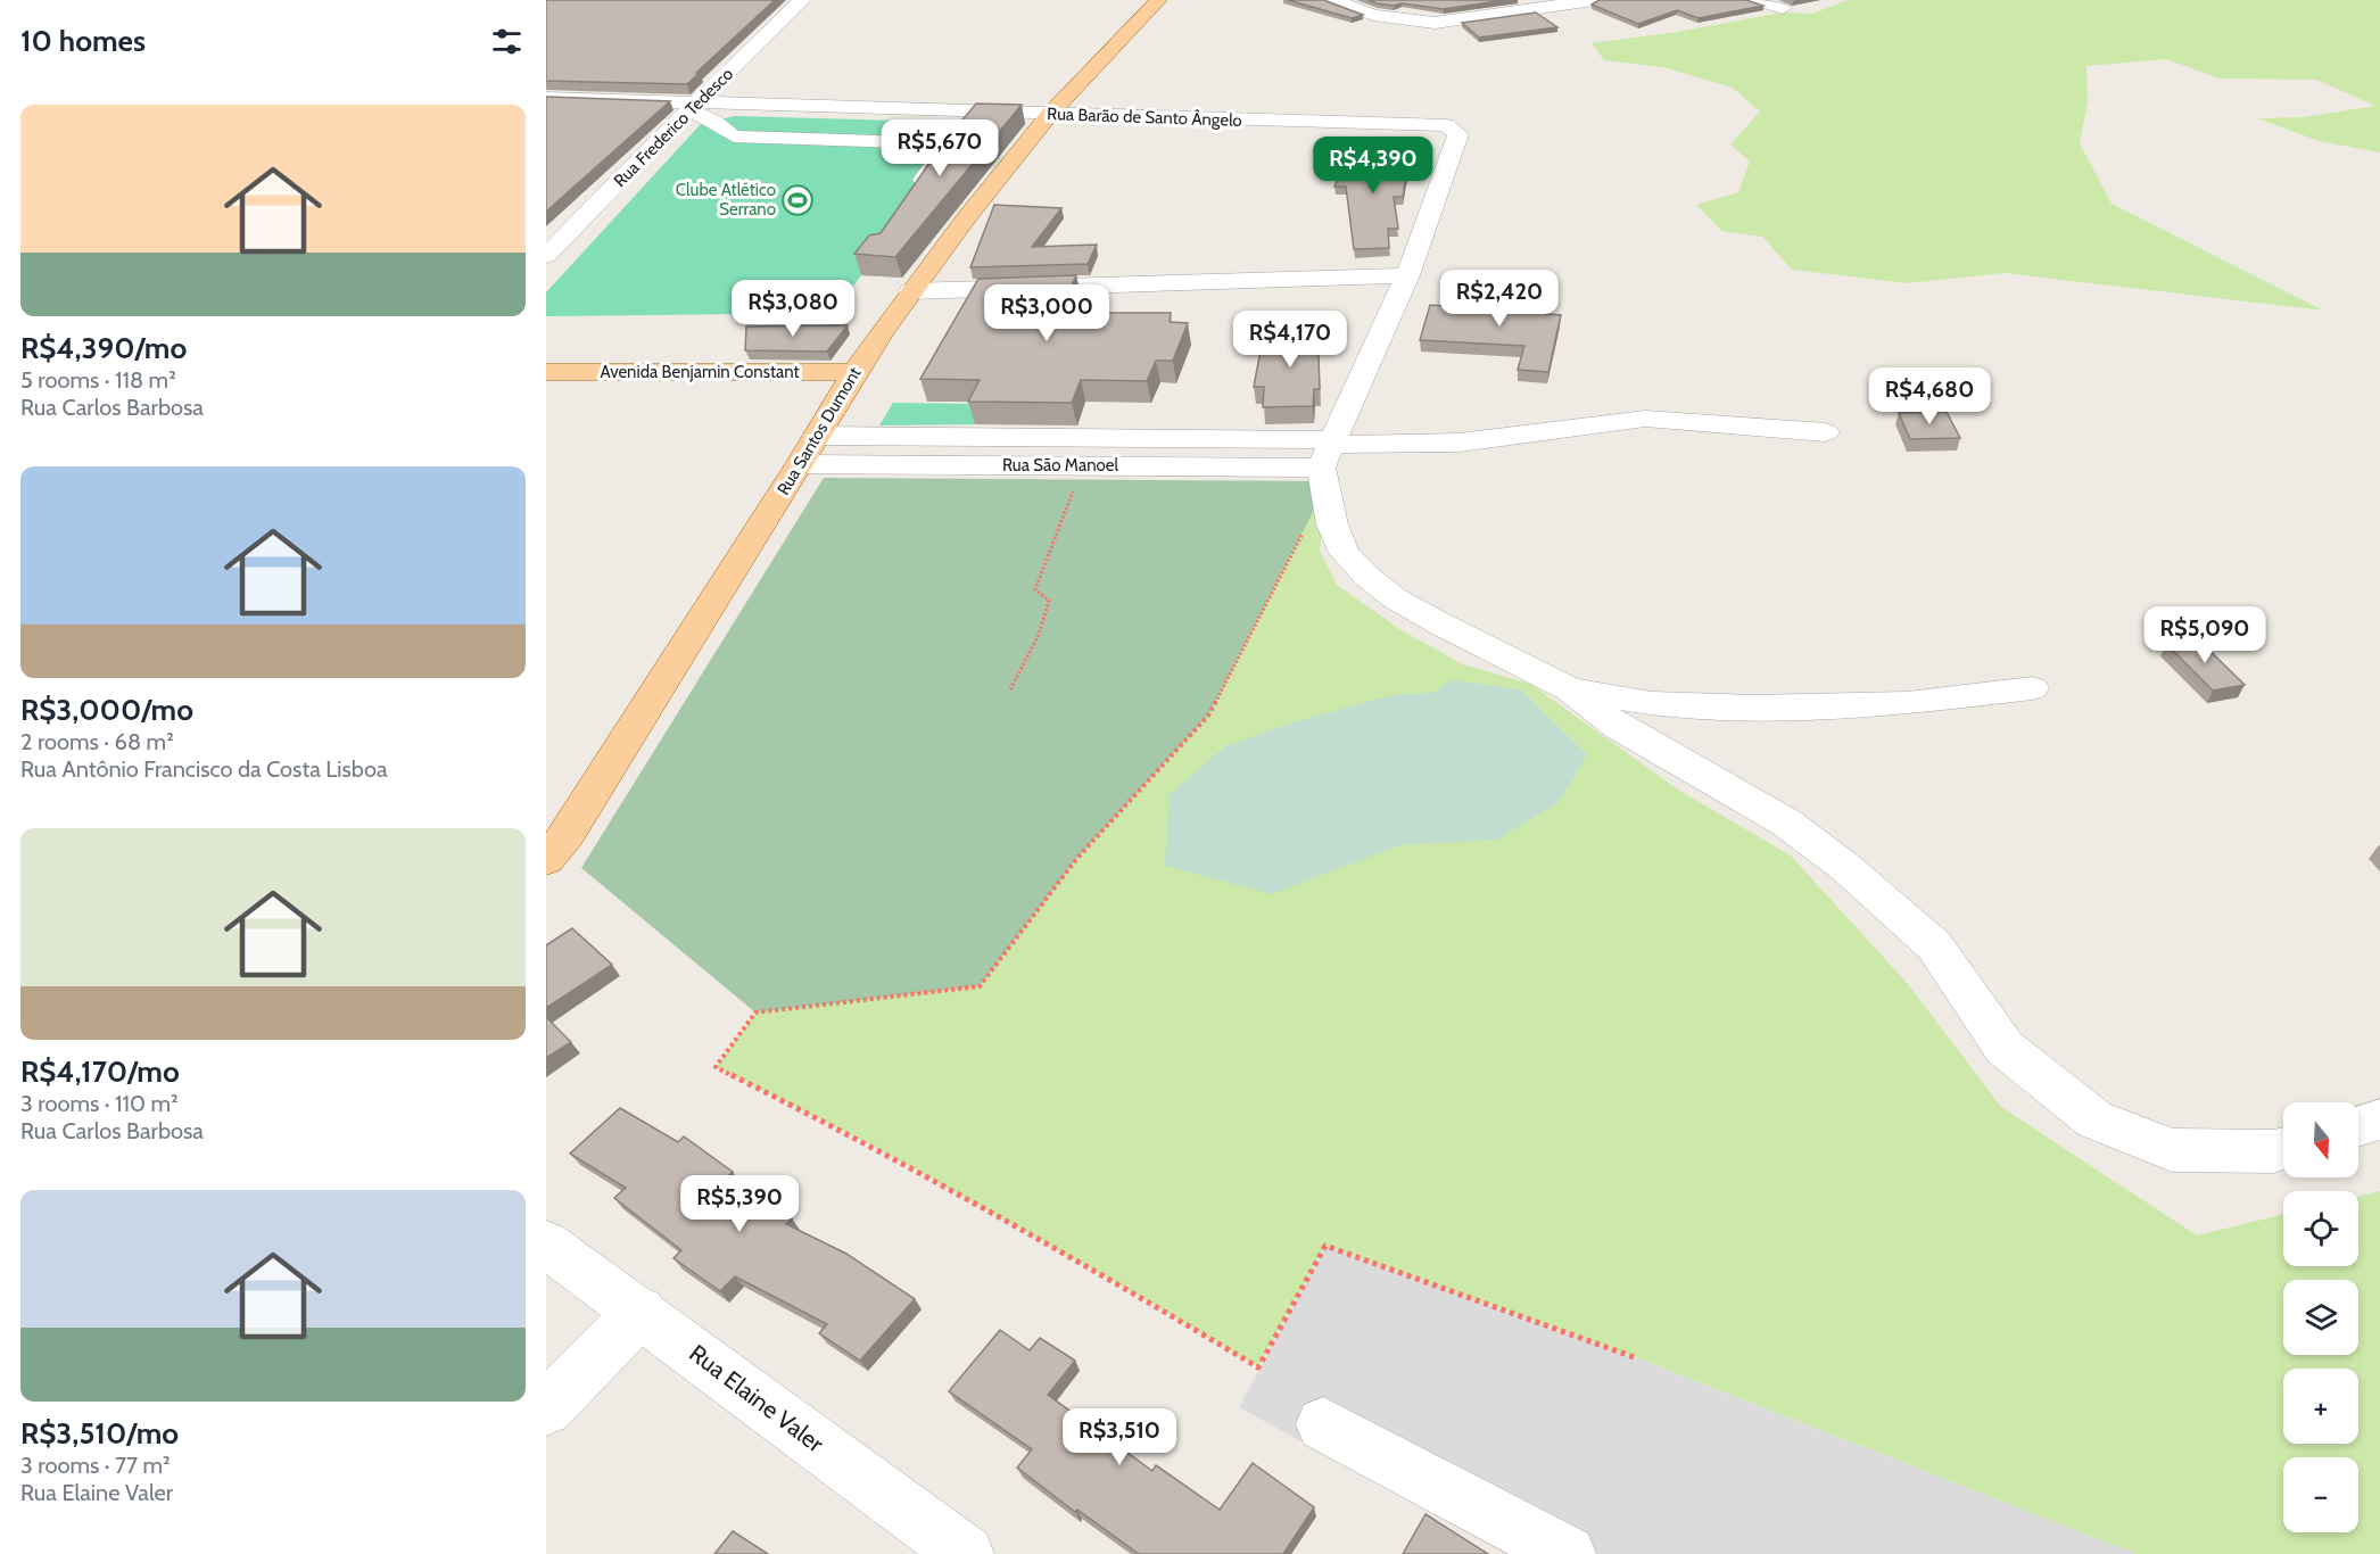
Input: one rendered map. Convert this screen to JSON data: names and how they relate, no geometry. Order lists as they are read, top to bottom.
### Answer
{
  "streets": {
    "main road": ["Avenida Benjamin Constant", "Rua Santos Dumont"],
    "street": [
      "Rua Barão de Santo Ângelo",
      "Rua Frederico Tedesco",
      "Rua São Manoel",
      "Rua Elaine Valer"
    ]
  },
  "crossings": [
    ["Rua Barão de Santo Ângelo", "Rua Frederico Tedesco"],
    ["Rua Barão de Santo Ângelo", "Rua Santos Dumont"],
    ["Avenida Benjamin Constant", "Rua Santos Dumont"],
    ["Rua Santos Dumont", "Rua São Manoel"]
  ],
  "places": {
    "sports": ["Clube Atlético Serrano"]
  },
  "north": "bottom",
  "page": {
    "heading": "10 homes",
    "list": [
      {
        "name": "R$4,390/mo",
        "note": "5 rooms · 118 m² · Rua Carlos Barbosa"
      },
      {
        "name": "R$3,000/mo",
        "note": "2 rooms · 68 m² · Rua Antônio Francisco da Costa Lisboa"
      },
      {
        "name": "R$4,170/mo",
        "note": "3 rooms · 110 m² · Rua Carlos Barbosa"
      },
      {
        "name": "R$3,510/mo",
        "note": "3 rooms · 77 m² · Rua Elaine Valer"
      }
    ],
    "price": [
      "R$5,670",
      "R$4,390",
      "R$2,420",
      "R$3,080",
      "R$3,000",
      "R$4,170",
      "R$4,680",
      "R$5,090",
      "R$5,390",
      "R$3,510"
    ],
    "map_buttons": ["+", "−"]
  }
}
